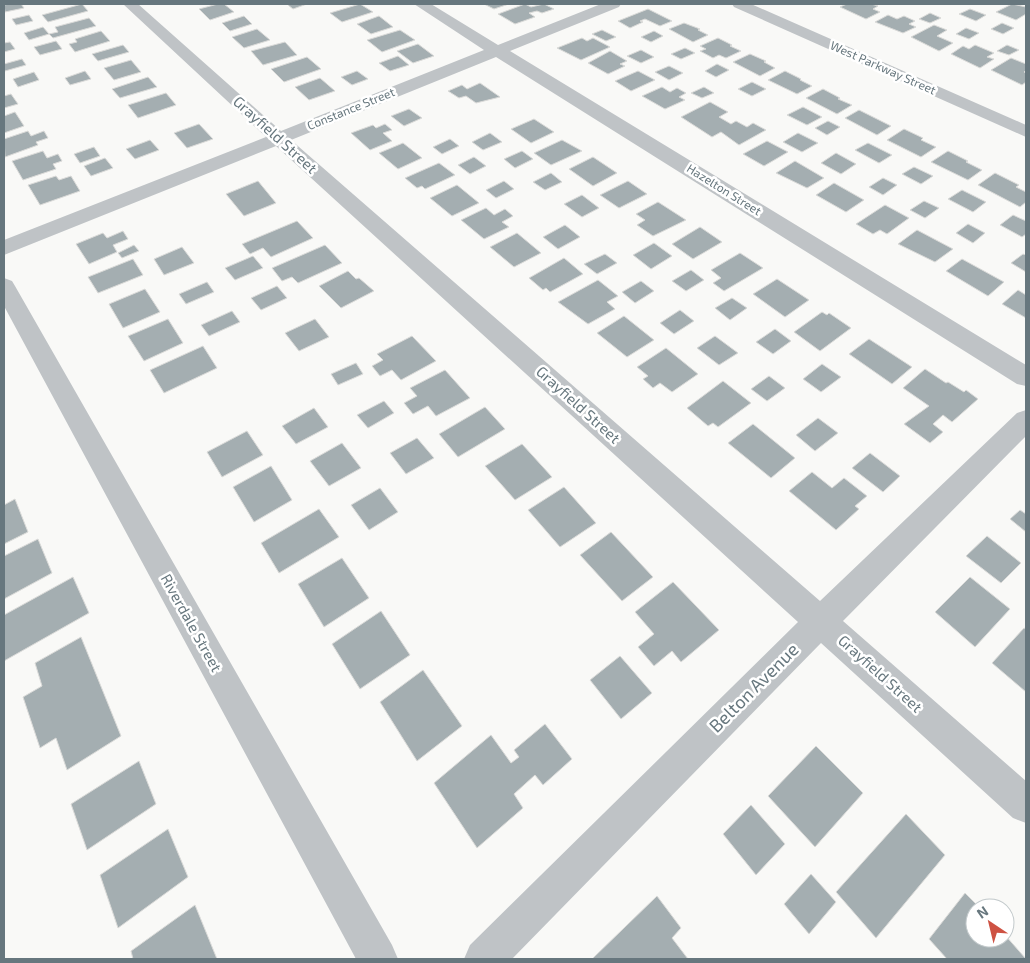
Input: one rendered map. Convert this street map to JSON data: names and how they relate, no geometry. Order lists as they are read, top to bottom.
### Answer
{
  "streets": {
    "street": [
      "West Parkway Street",
      "Constance Street",
      "Grayfield Street",
      "Hazelton Street",
      "Riverdale Street",
      "Belton Avenue"
    ]
  },
  "crossings": [
    ["Constance Street", "Grayfield Street"],
    ["Constance Street", "Hazelton Street"],
    ["Grayfield Street", "Belton Avenue"]
  ],
  "north": "top left"
}
